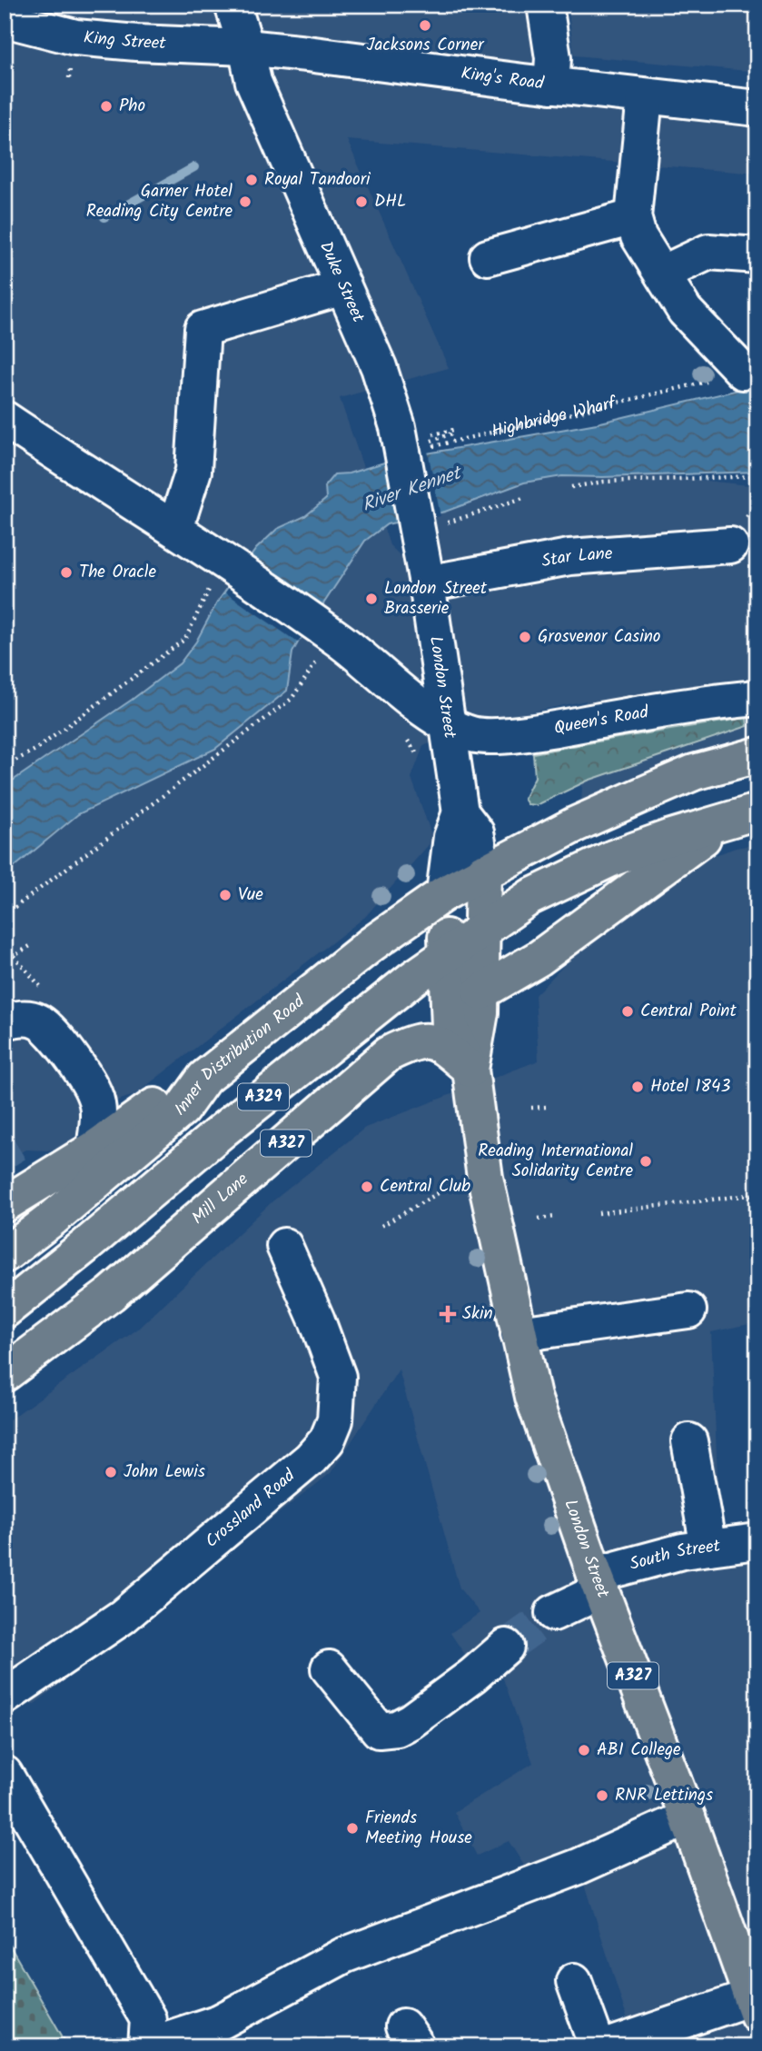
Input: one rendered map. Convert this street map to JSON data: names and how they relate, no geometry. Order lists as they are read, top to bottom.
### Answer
{
  "streets": {
    "main road": [
      "London Street",
      "Inner Distribution Road",
      "A329",
      "A327",
      "Mill Lane"
    ],
    "street": [
      "King Street",
      "King's Road",
      "Duke Street",
      "Star Lane",
      "Queen's Road",
      "Crossland Road",
      "South Street"
    ],
    "path": ["Highbridge Wharf"]
  },
  "crossings": [
    ["King Street", "King's Road"],
    ["King Street", "Duke Street"],
    ["King's Road", "Duke Street"],
    ["Duke Street", "London Street"],
    ["Star Lane", "London Street"],
    ["London Street", "Queen's Road"],
    ["London Street", "Inner Distribution Road"],
    ["London Street", "A329"],
    ["London Street", "Mill Lane"],
    ["London Street", "South Street"],
    ["Inner Distribution Road", "A329"]
  ],
  "water": ["River Kennet"],
  "places": {
    "other": [
      "Jacksons Corner",
      "Pho",
      "Royal Tandoori",
      "Garner Hotel Reading City Centre",
      "DHL",
      "The Oracle",
      "London Street Brasserie",
      "Grosvenor Casino",
      "Vue",
      "Central Point",
      "Hotel 1843",
      "Reading International Solidarity Centre",
      "Central Club",
      "John Lewis",
      "ABI College",
      "RNR Lettings",
      "Friends Meeting House"
    ],
    "health": ["Skin"]
  }
}
